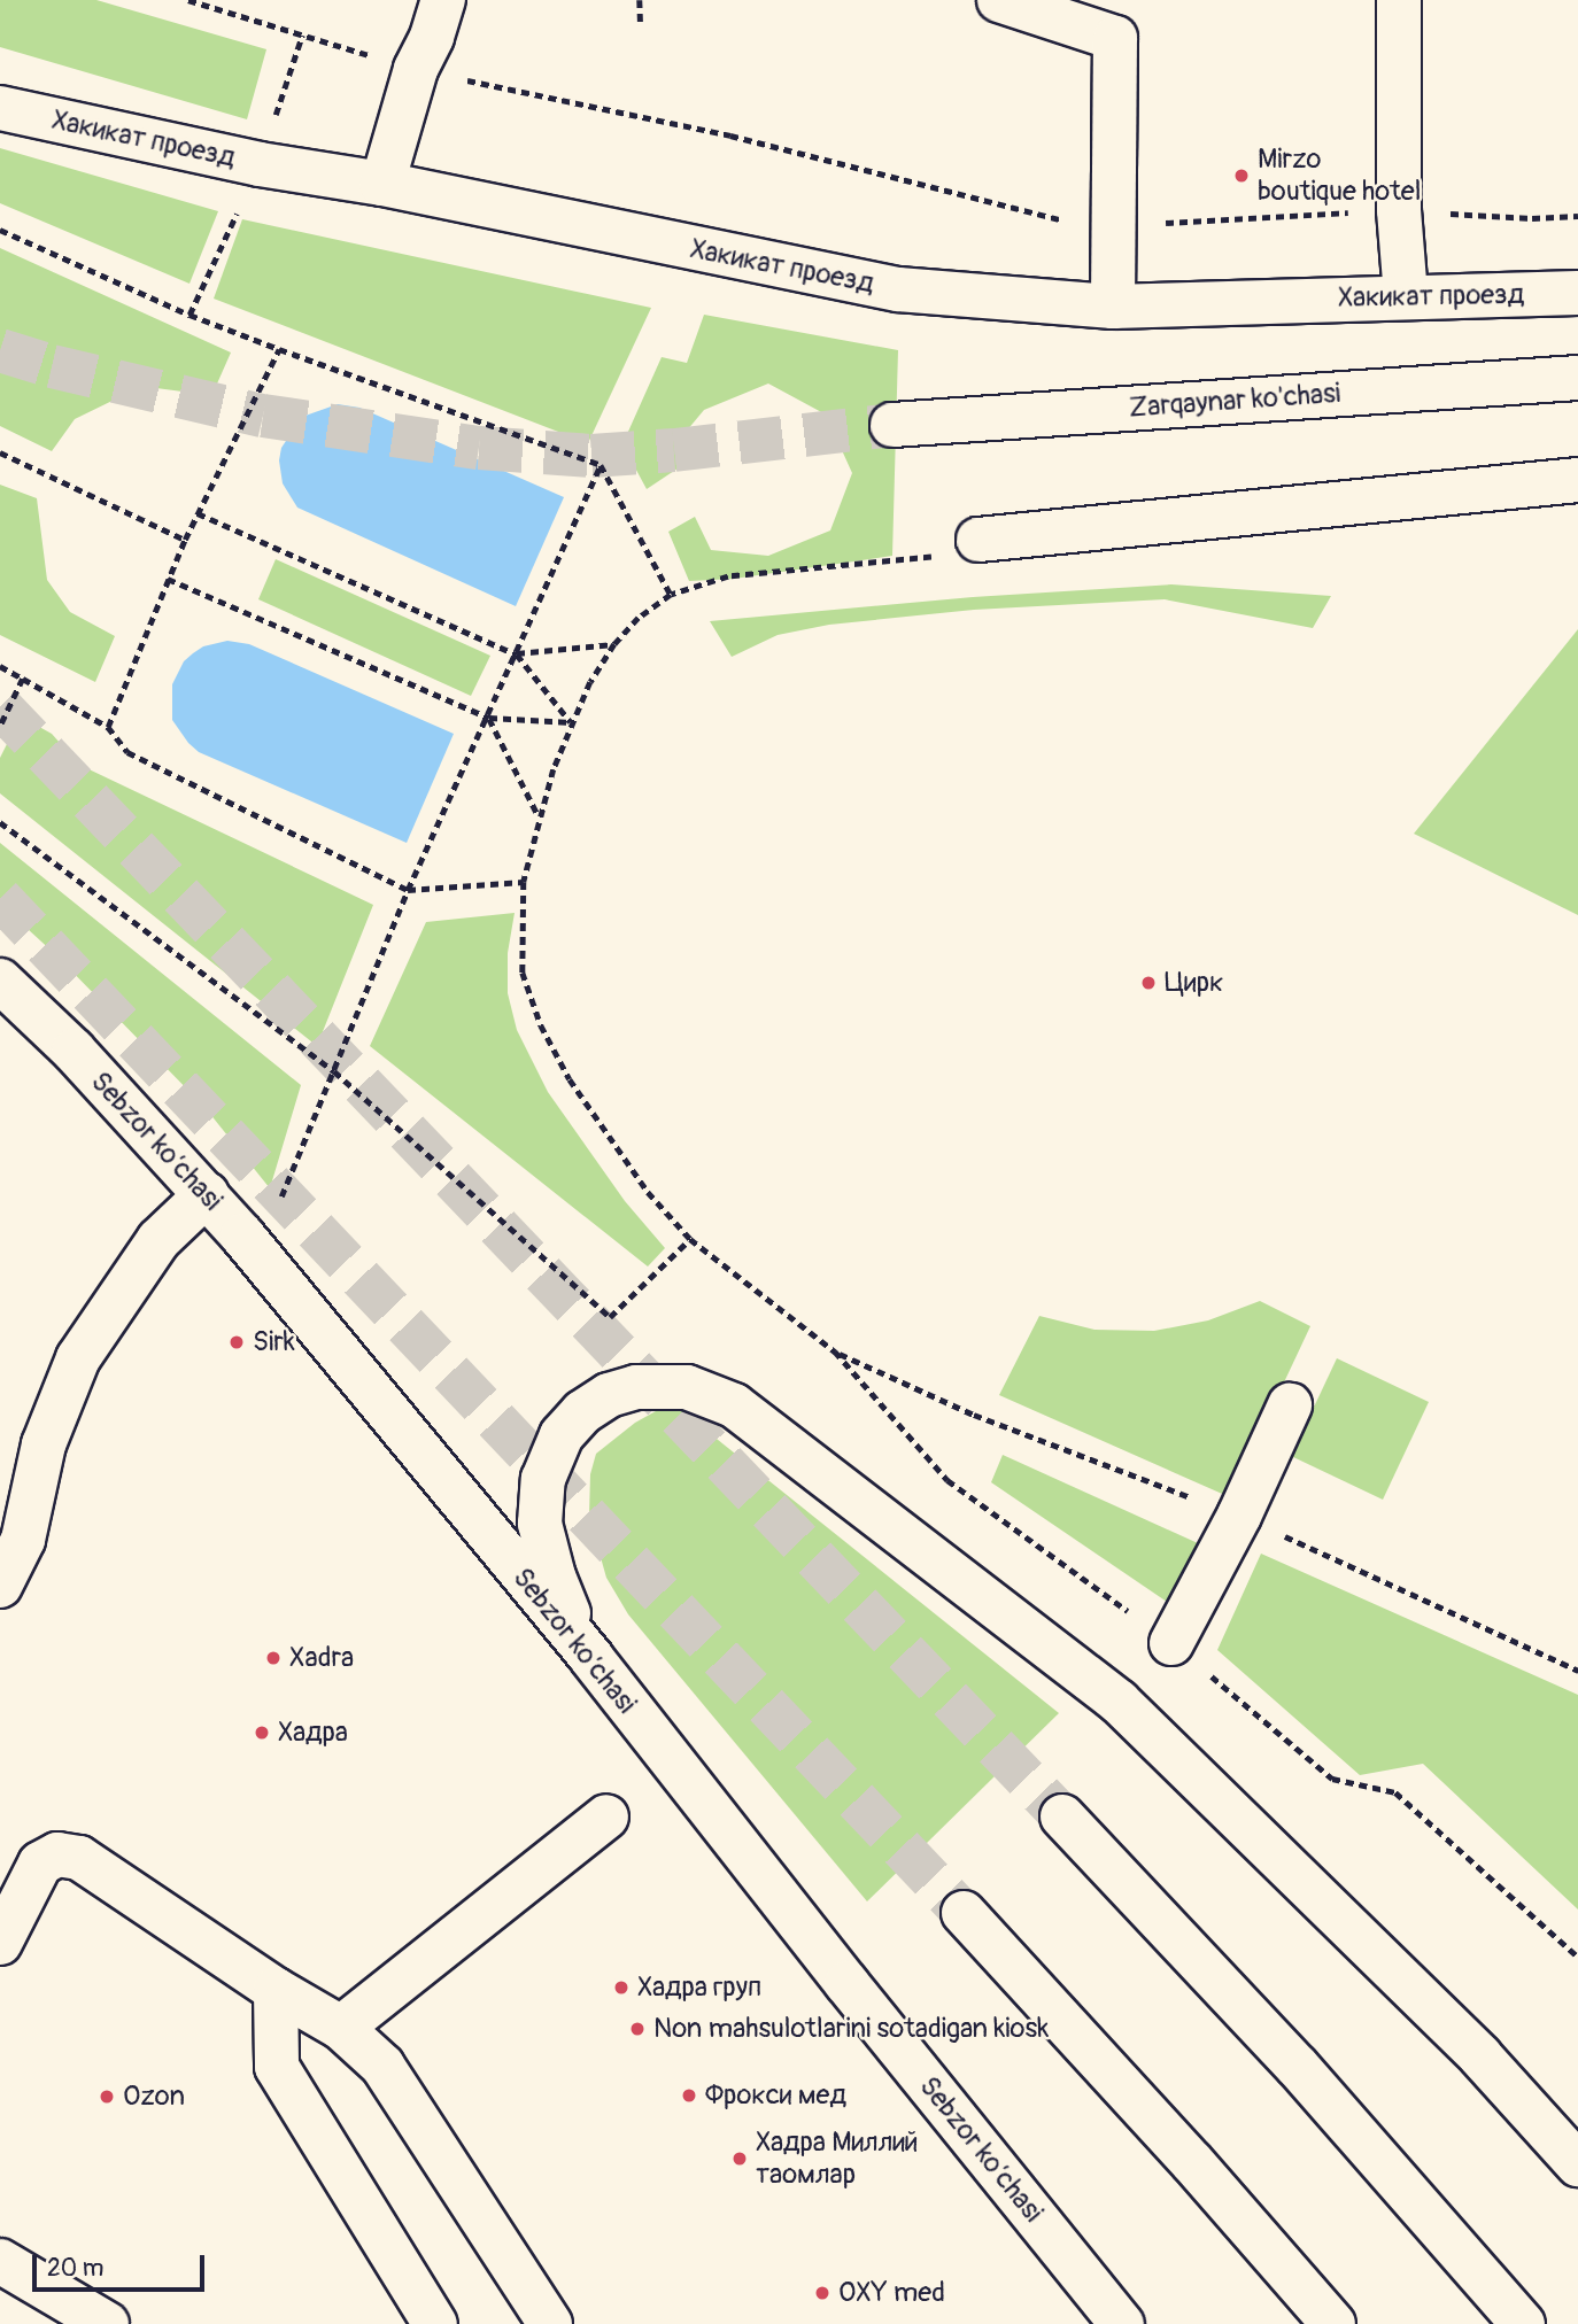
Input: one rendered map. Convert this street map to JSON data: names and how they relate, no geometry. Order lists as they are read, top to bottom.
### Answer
{
  "streets": {
    "street": ["Хакикат проезд", "Zarqaynar ko'chasi", "Sebzor ko‘chasi"]
  },
  "places": [
    "Mirzo boutique hotel",
    "Цирк",
    "Sirk",
    "Xadra",
    "Хадра",
    "Хадра груп",
    "Non mahsulotlarini sotadigan kiosk",
    "Фрокси мед",
    "Ozon",
    "Хадра Миллий таомлар",
    "OXY med"
  ],
  "scale_bar": "20 m"
}
